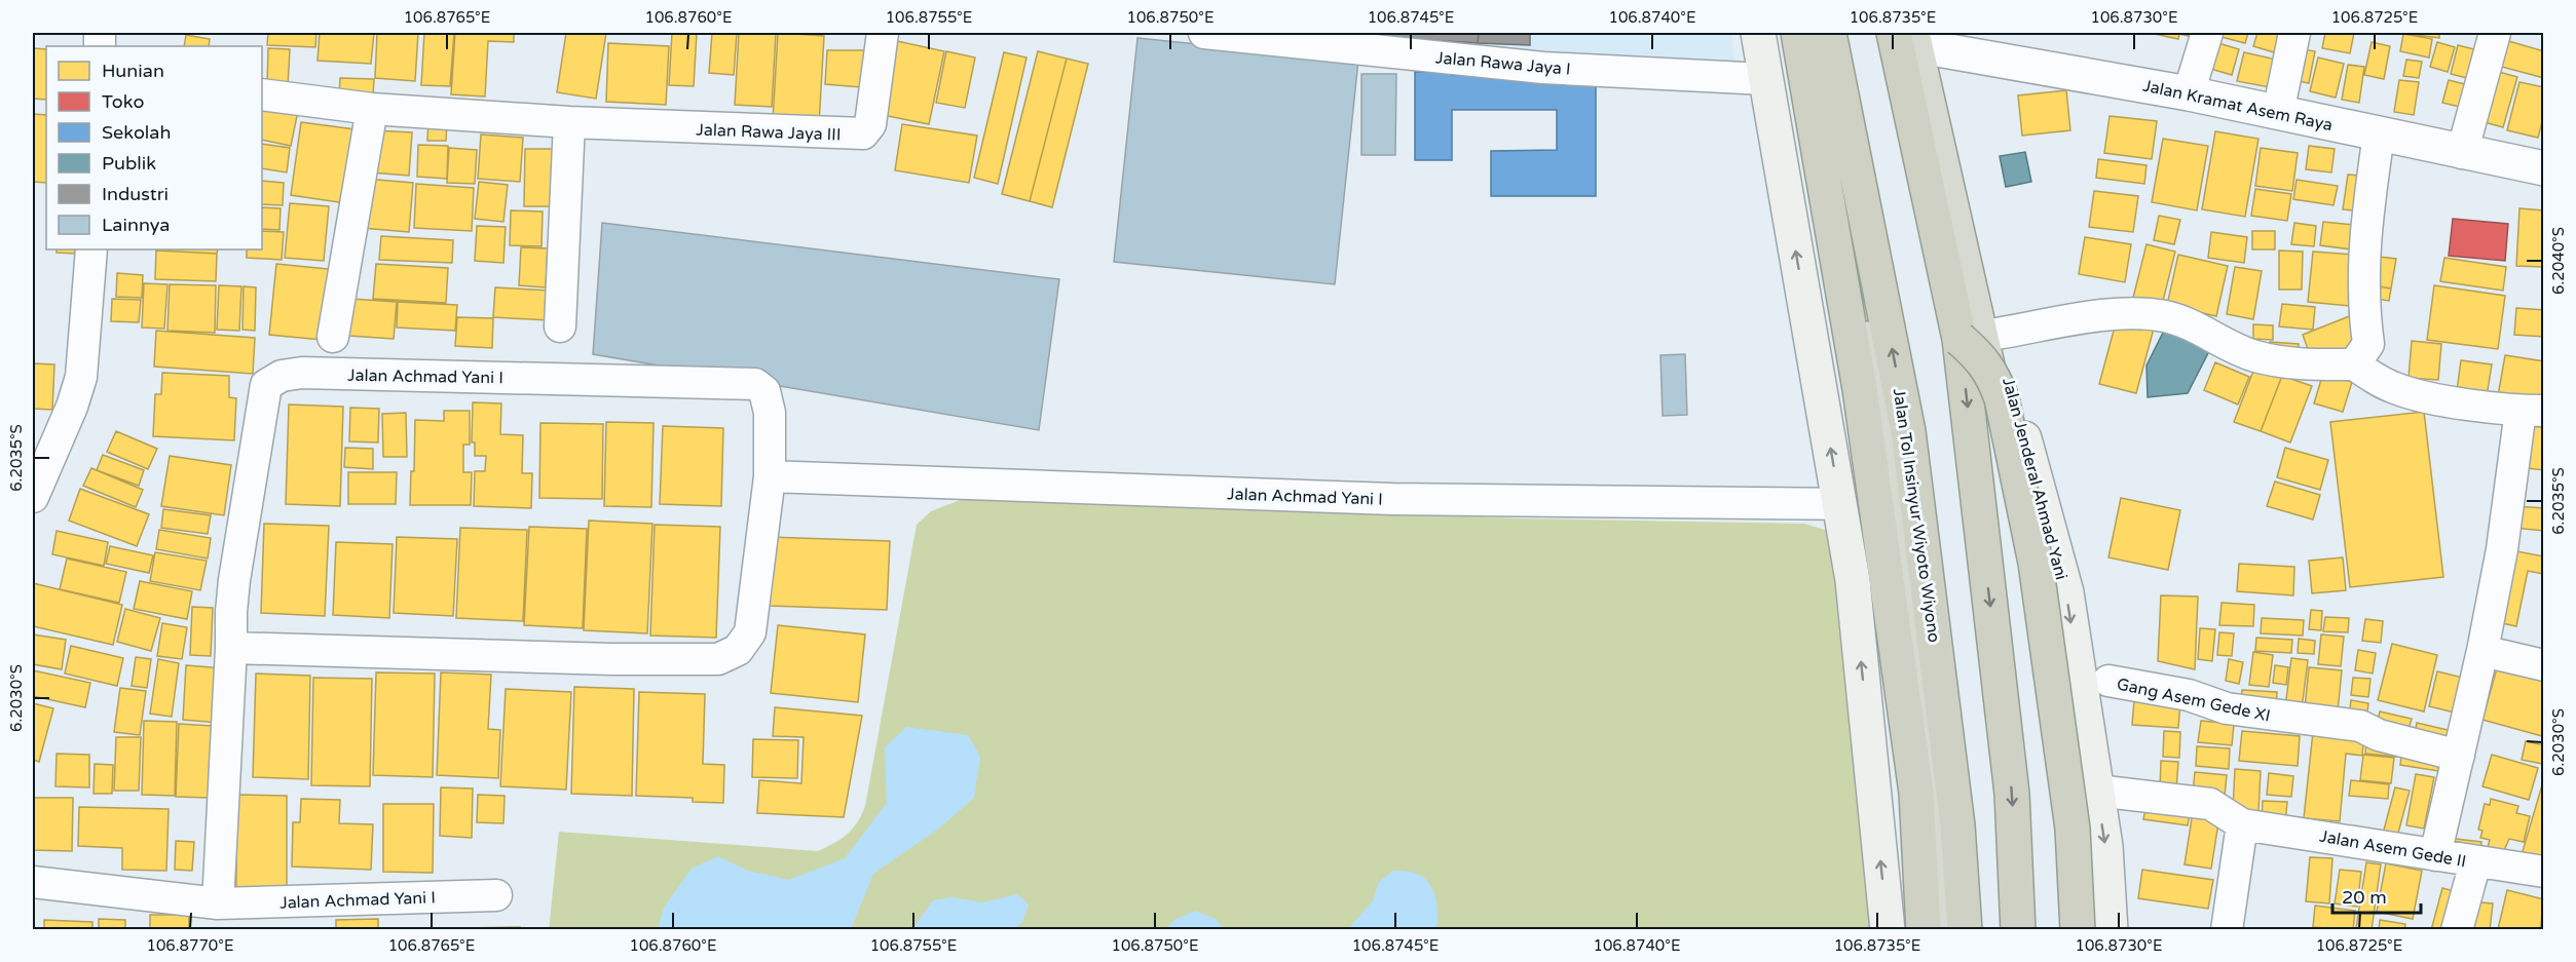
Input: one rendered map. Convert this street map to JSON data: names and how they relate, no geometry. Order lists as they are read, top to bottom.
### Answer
{
  "streets": {
    "highway": ["Jalan Jenderal Ahmad Yani", "Jalan Tol Insinyur Wiyoto Wiyono"],
    "street": [
      "Jalan Rawa Jaya I",
      "Jalan Kramat Asem Raya",
      "Jalan Rawa Jaya III",
      "Jalan Achmad Yani I",
      "Gang Asem Gede XI",
      "Jalan Asem Gede II"
    ]
  },
  "crossings": [
    ["Jalan Kramat Asem Raya", "Jalan Jenderal Ahmad Yani"],
    ["Jalan Jenderal Ahmad Yani", "Jalan Asem Gede II"]
  ],
  "legend": [
    "Hunian",
    "Toko",
    "Sekolah",
    "Publik",
    "Industri",
    "Lainnya"
  ],
  "scale_bar": "20 m",
  "coordinates": [
    "106.8765°E",
    "106.8760°E",
    "106.8755°E",
    "106.8750°E",
    "106.8745°E",
    "106.8740°E",
    "106.8735°E",
    "106.8730°E",
    "106.8725°E",
    "6.2040°S",
    "6.2035°S",
    "6.2030°S",
    "106.8770°E"
  ]
}
